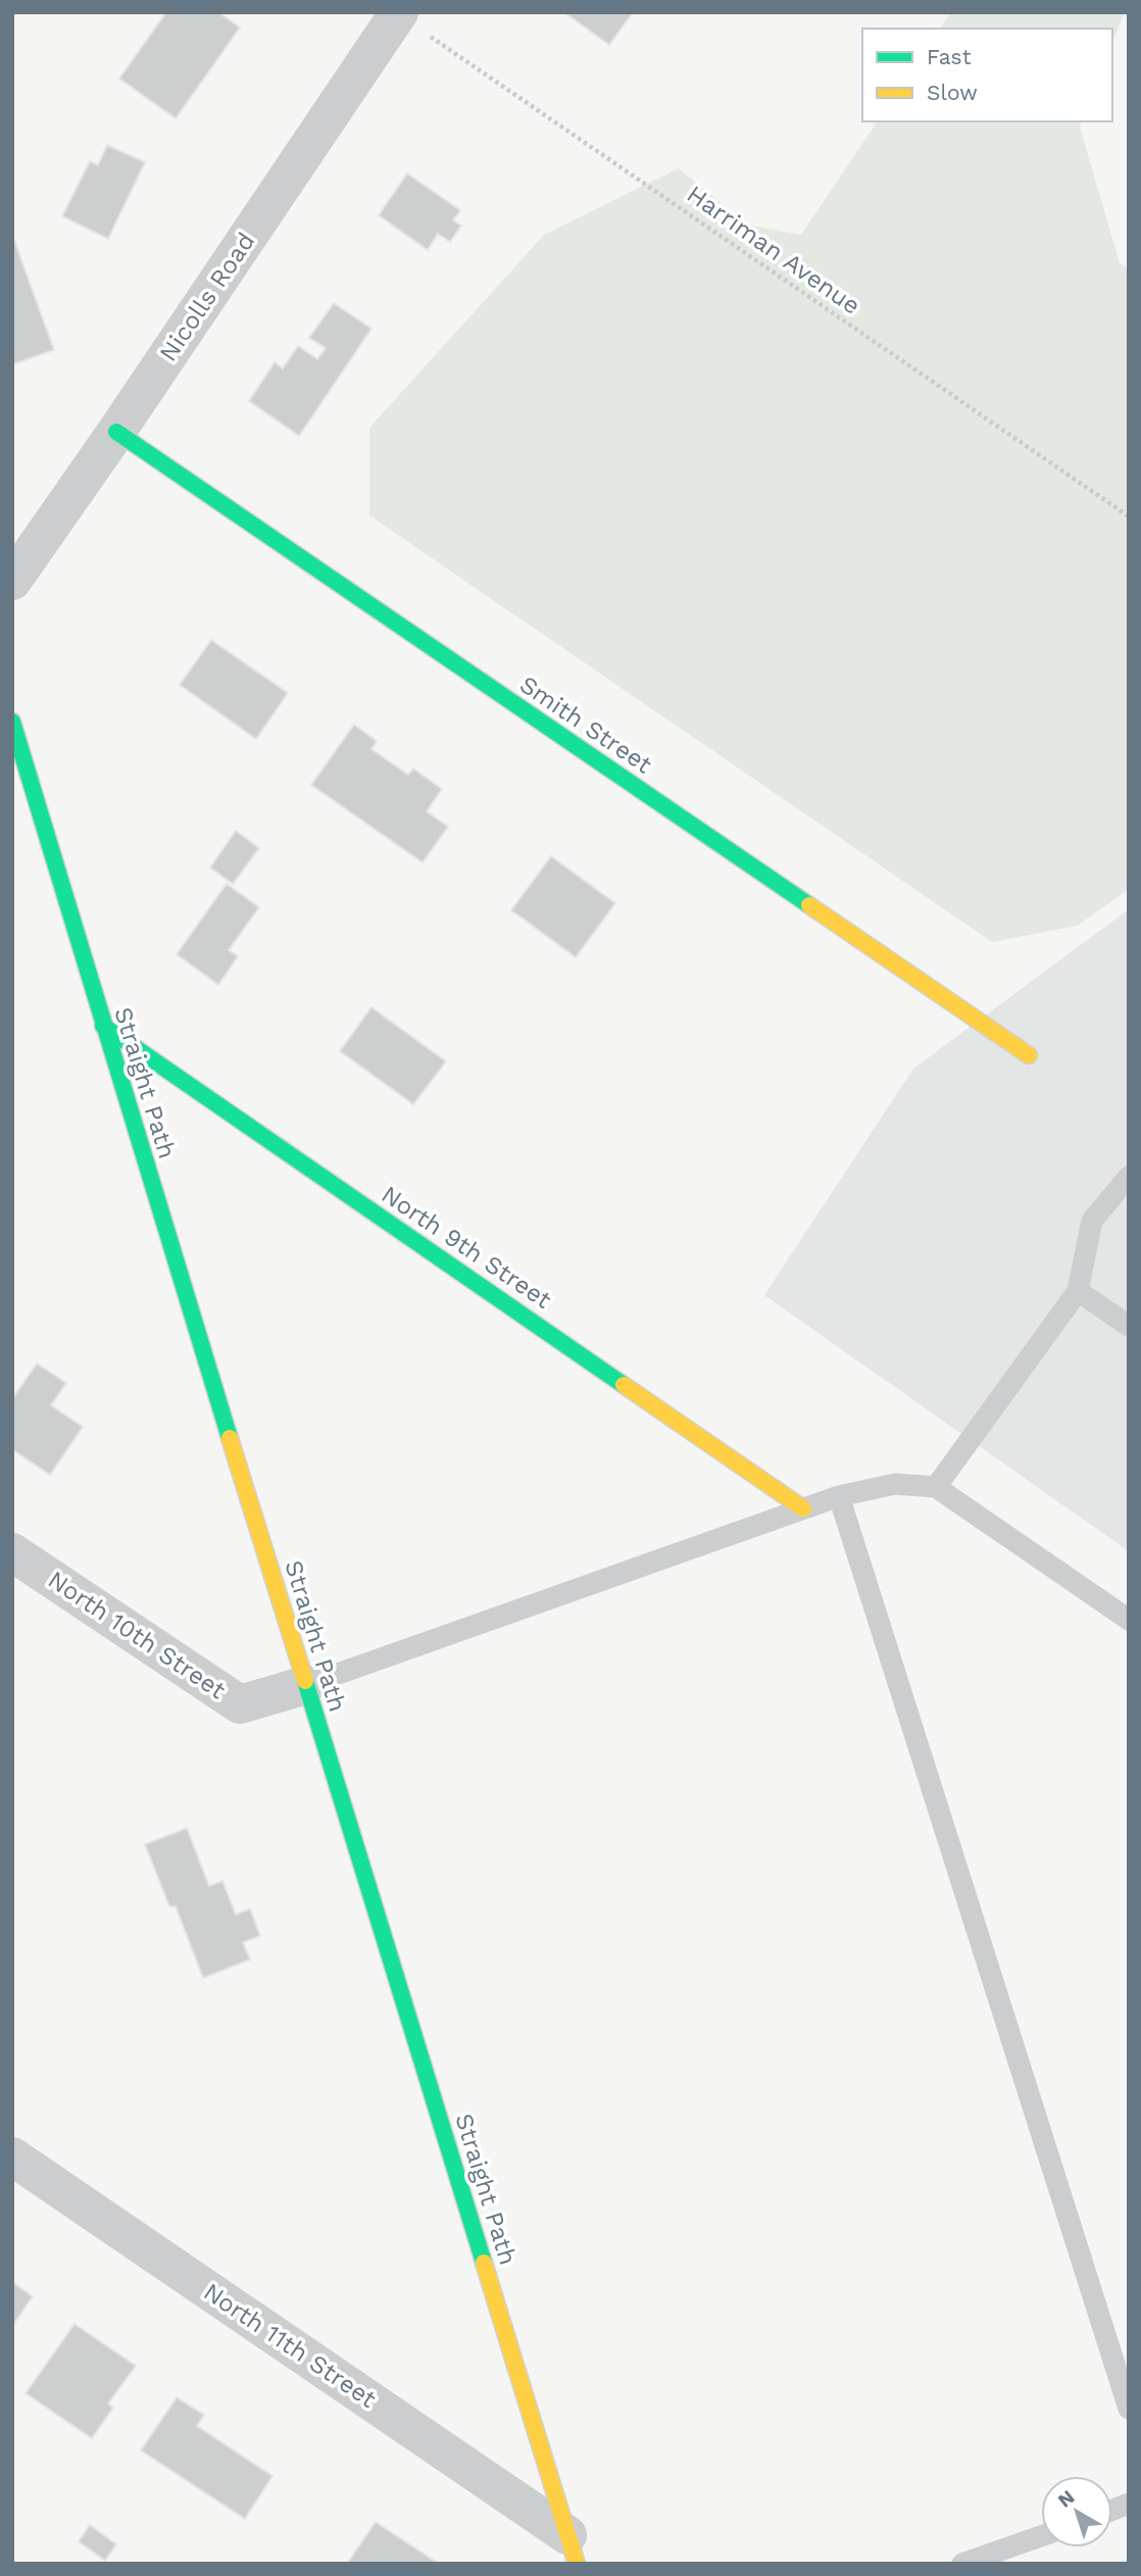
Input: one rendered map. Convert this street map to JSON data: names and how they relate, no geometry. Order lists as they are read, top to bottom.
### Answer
{
  "streets": {
    "street": [
      "Nicolls Road",
      "Smith Street",
      "Straight Path",
      "North 9th Street",
      "North 10th Street",
      "North 11th Street"
    ],
    "path": ["Harriman Avenue"]
  },
  "crossings": [
    ["Harriman Avenue", "Nicolls Road"],
    ["Nicolls Road", "Smith Street"],
    ["Straight Path", "North 9th Street"],
    ["Straight Path", "North 10th Street"],
    ["Straight Path", "North 11th Street"]
  ],
  "legend": ["Fast", "Slow"],
  "north": "top left"
}
